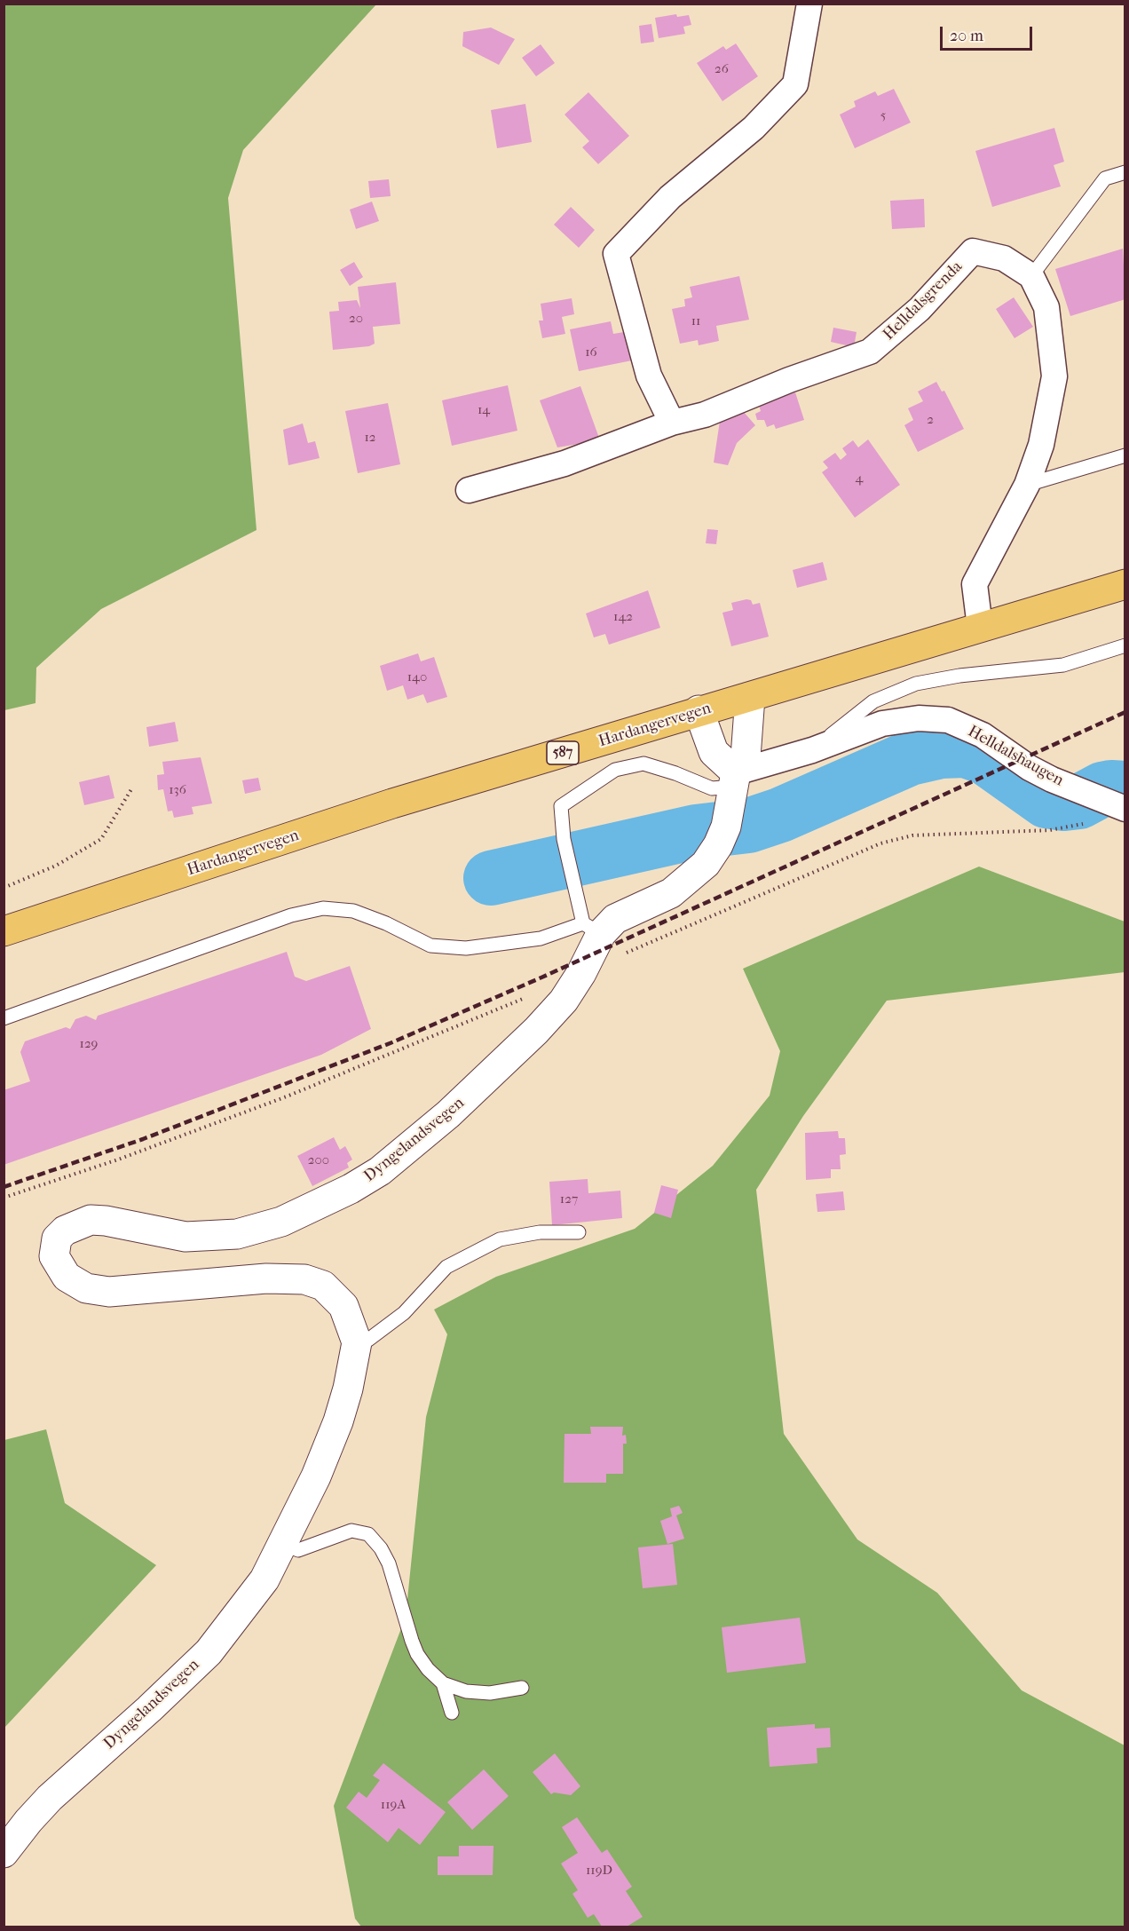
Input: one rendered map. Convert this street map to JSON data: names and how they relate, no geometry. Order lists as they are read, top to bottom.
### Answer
{
  "streets": {
    "main road": ["Hardangervegen", "587"],
    "street": ["Helldalsgrenda", "Helldalshaugen", "Dyngelandsvegen"]
  },
  "crossings": [
    ["Hardangervegen", "Dyngelandsvegen"],
    ["Helldalshaugen", "Dyngelandsvegen"]
  ],
  "house_numbers": [
    "26",
    "5",
    "20",
    "11",
    "16",
    "14",
    "2",
    "12",
    "4",
    "142",
    "140",
    "136",
    "129",
    "200",
    "127",
    "119A",
    "119D"
  ],
  "scale_bar": "20 m"
}
